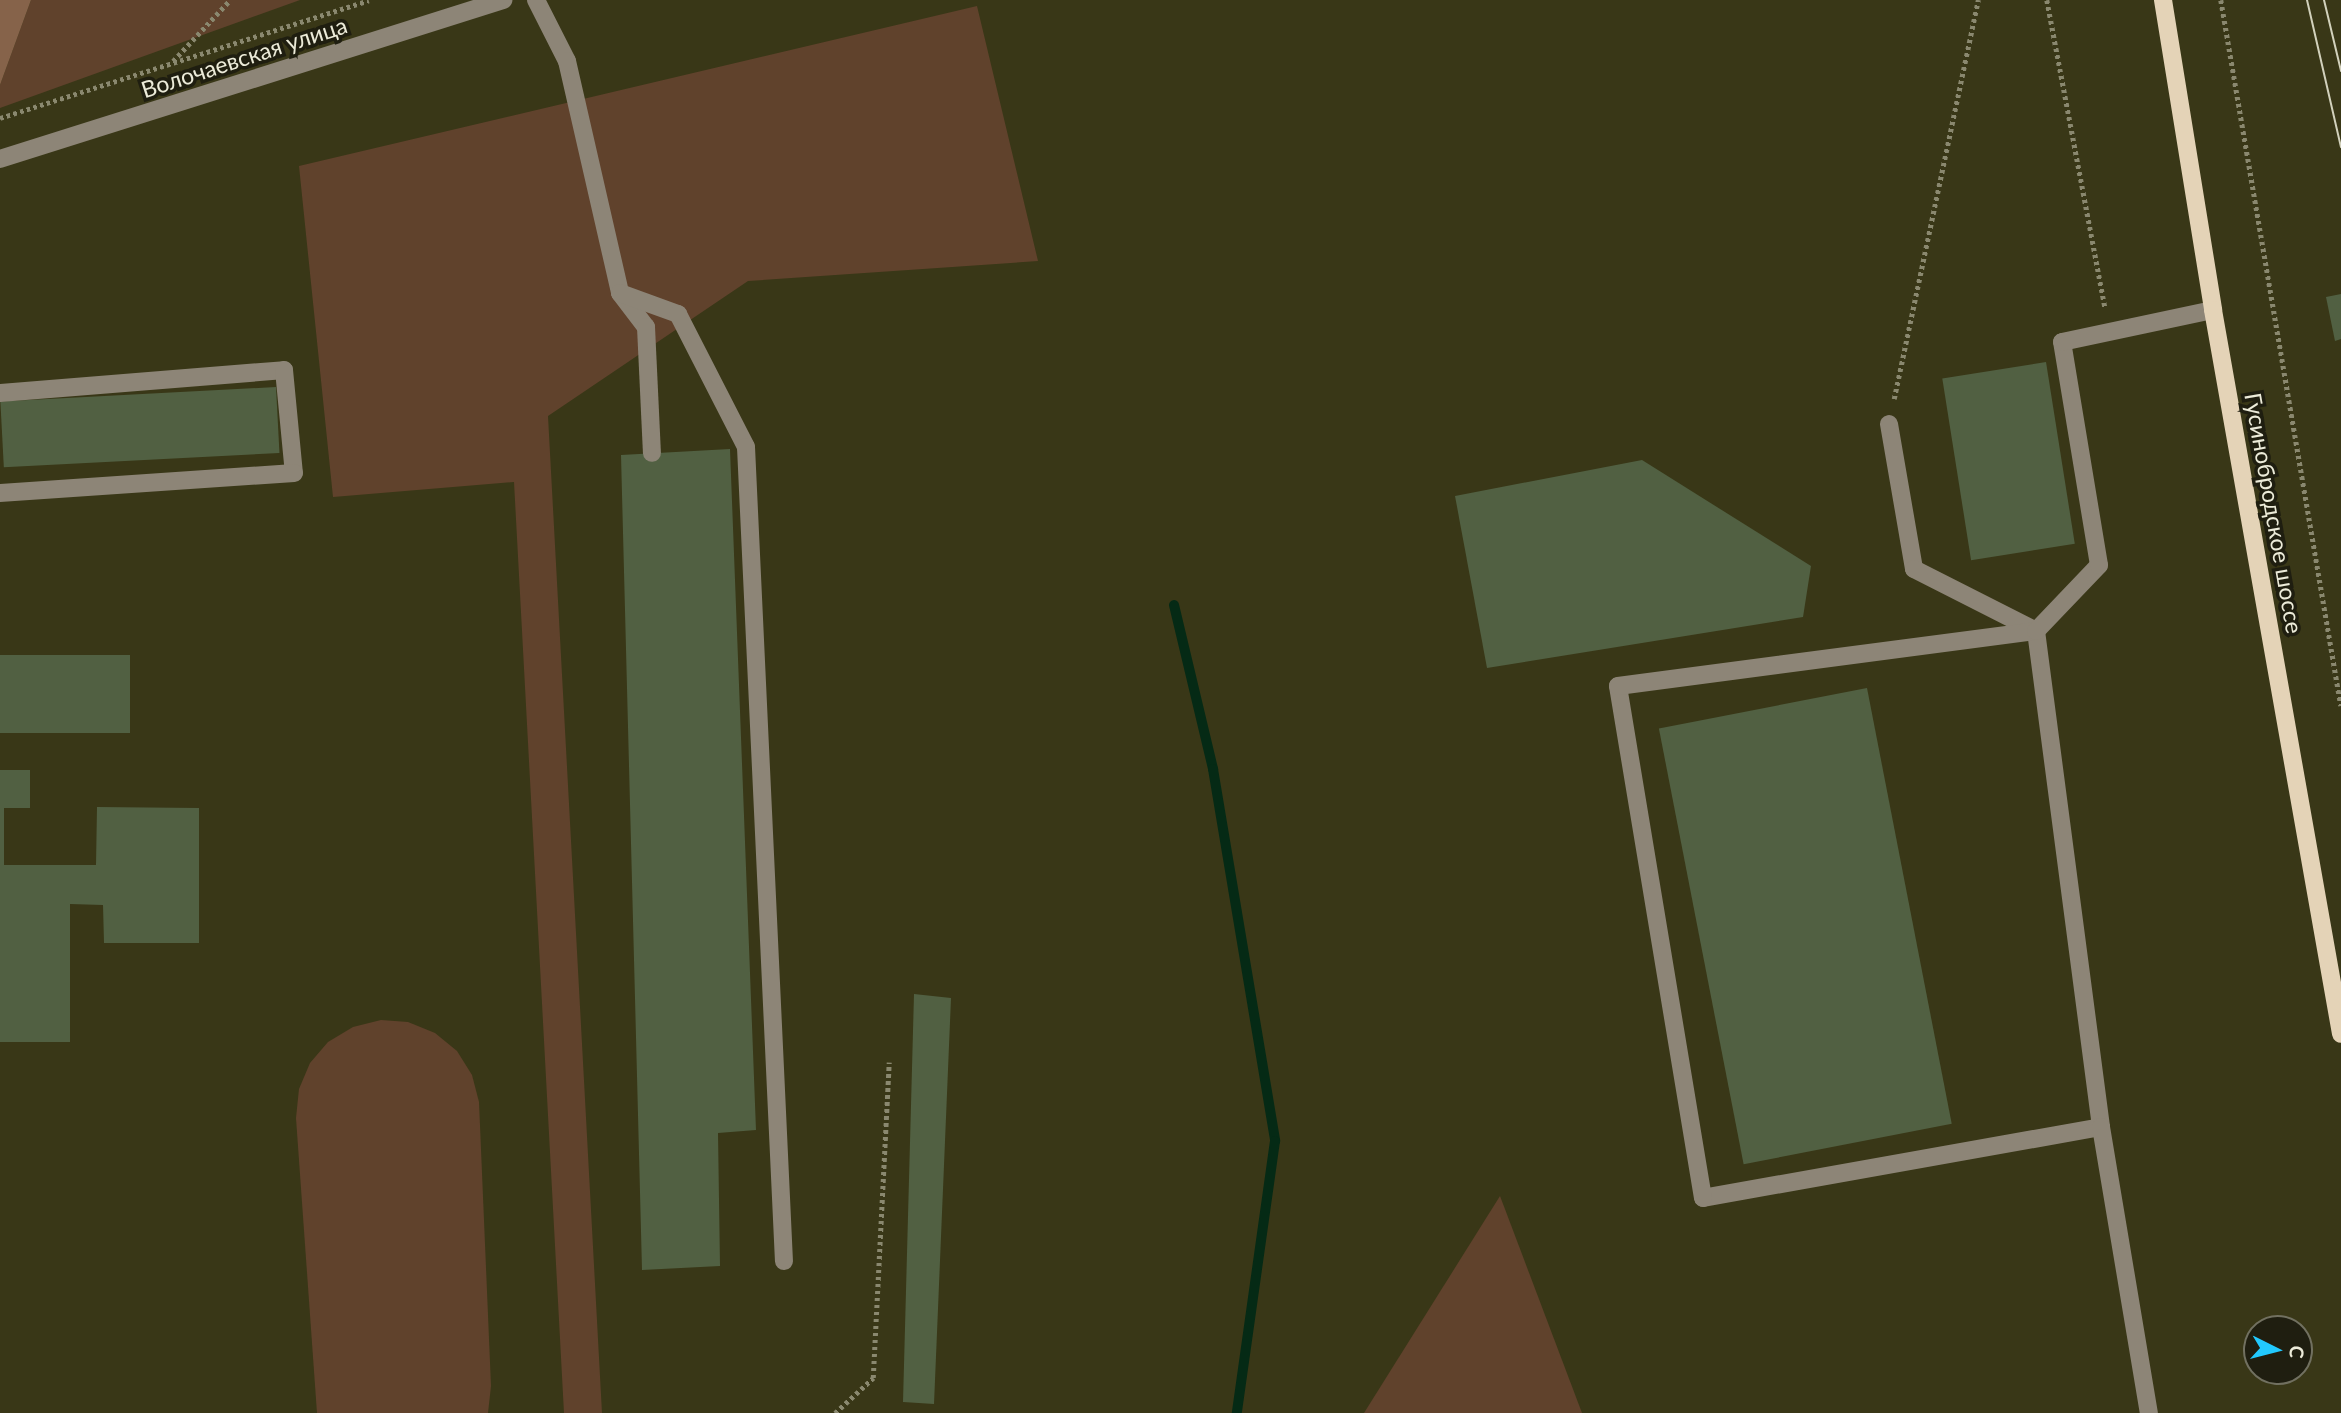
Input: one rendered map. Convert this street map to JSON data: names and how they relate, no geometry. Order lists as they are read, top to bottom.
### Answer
{
  "streets": {
    "main road": ["Гусинобродское шоссе"],
    "street": ["Волочаевская улица"]
  },
  "north": "right"
}
